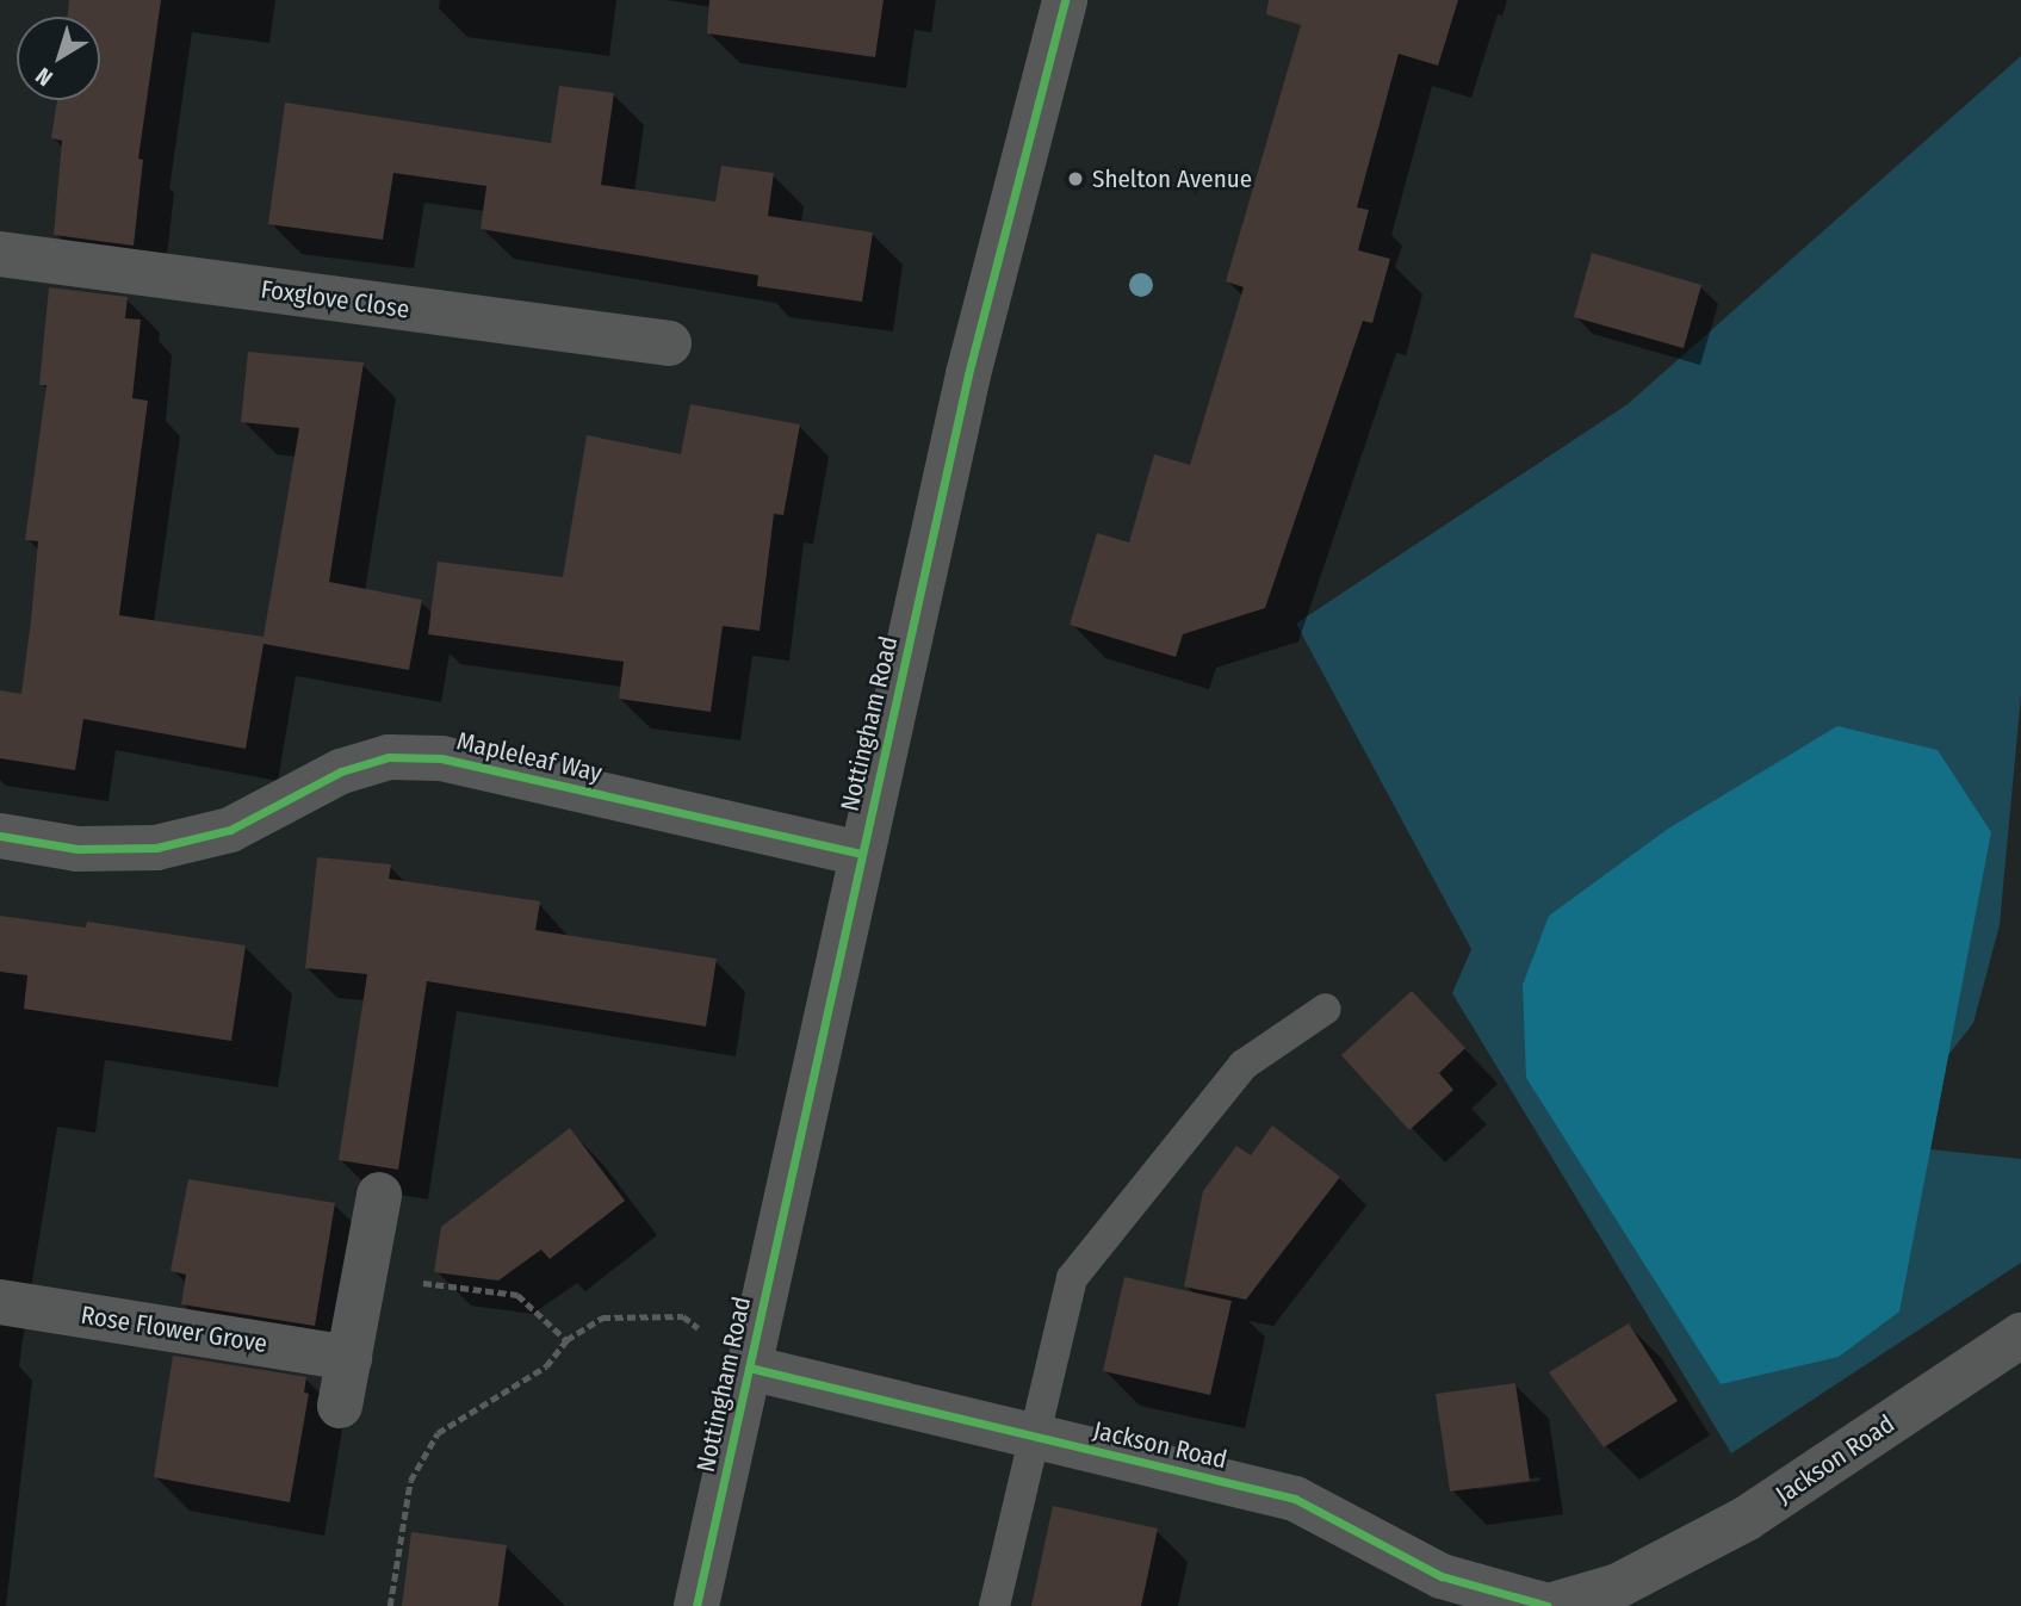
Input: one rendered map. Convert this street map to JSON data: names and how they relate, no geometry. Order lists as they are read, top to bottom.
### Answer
{
  "streets": {
    "street": [
      "Foxglove Close",
      "Nottingham Road",
      "Mapleleaf Way",
      "Rose Flower Grove",
      "Jackson Road"
    ]
  },
  "crossings": [
    ["Nottingham Road", "Mapleleaf Way"],
    ["Nottingham Road", "Jackson Road"]
  ],
  "places": ["Shelton Avenue"],
  "north": "bottom left"
}
